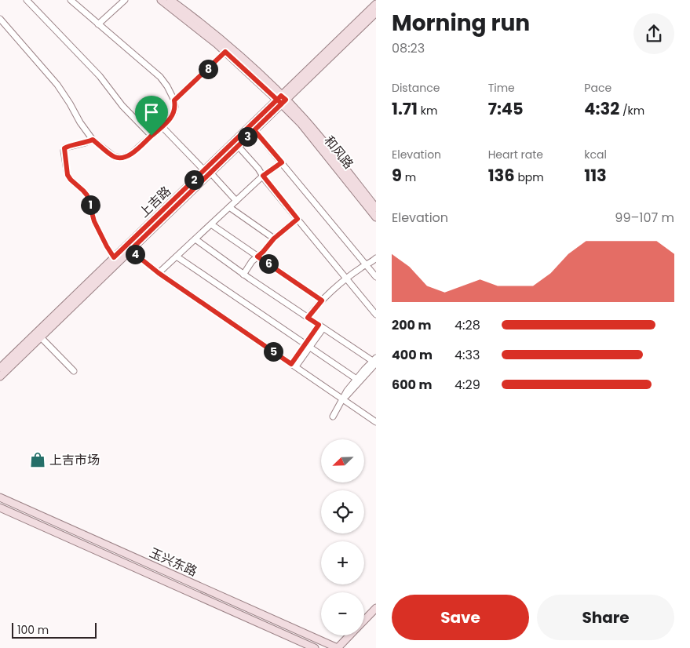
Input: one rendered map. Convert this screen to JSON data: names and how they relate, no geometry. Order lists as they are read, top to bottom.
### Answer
{
  "streets": {
    "main road": ["和风路", "上吉路", "玉兴东路"]
  },
  "crossings": [
    ["和风路", "上吉路"]
  ],
  "places": {
    "shop": ["上吉市场"]
  },
  "scale_bar": "100 m",
  "north": "bottom left",
  "page": {
    "heading": ["Morning run", "08:23"],
    "pins": [
      "8",
      "3",
      "2",
      "1",
      "4",
      "6",
      "5"
    ],
    "stats": [
      ["Distance", "1.71 km"],
      ["Time", "7:45"],
      ["Pace", "4:32 /km"],
      ["Elevation", "9 m"],
      ["Heart rate", "136 bpm"],
      ["kcal", "113"]
    ],
    "chart": ["Elevation", "99–107 m"],
    "list": [
      {
        "name": "200 m",
        "note": "4:28"
      },
      {
        "name": "400 m",
        "note": "4:33"
      },
      {
        "name": "600 m",
        "note": "4:29"
      }
    ],
    "map_buttons": ["+", "−"],
    "buttons": ["Save", "Share"],
    "scale": "100 m"
  }
}
